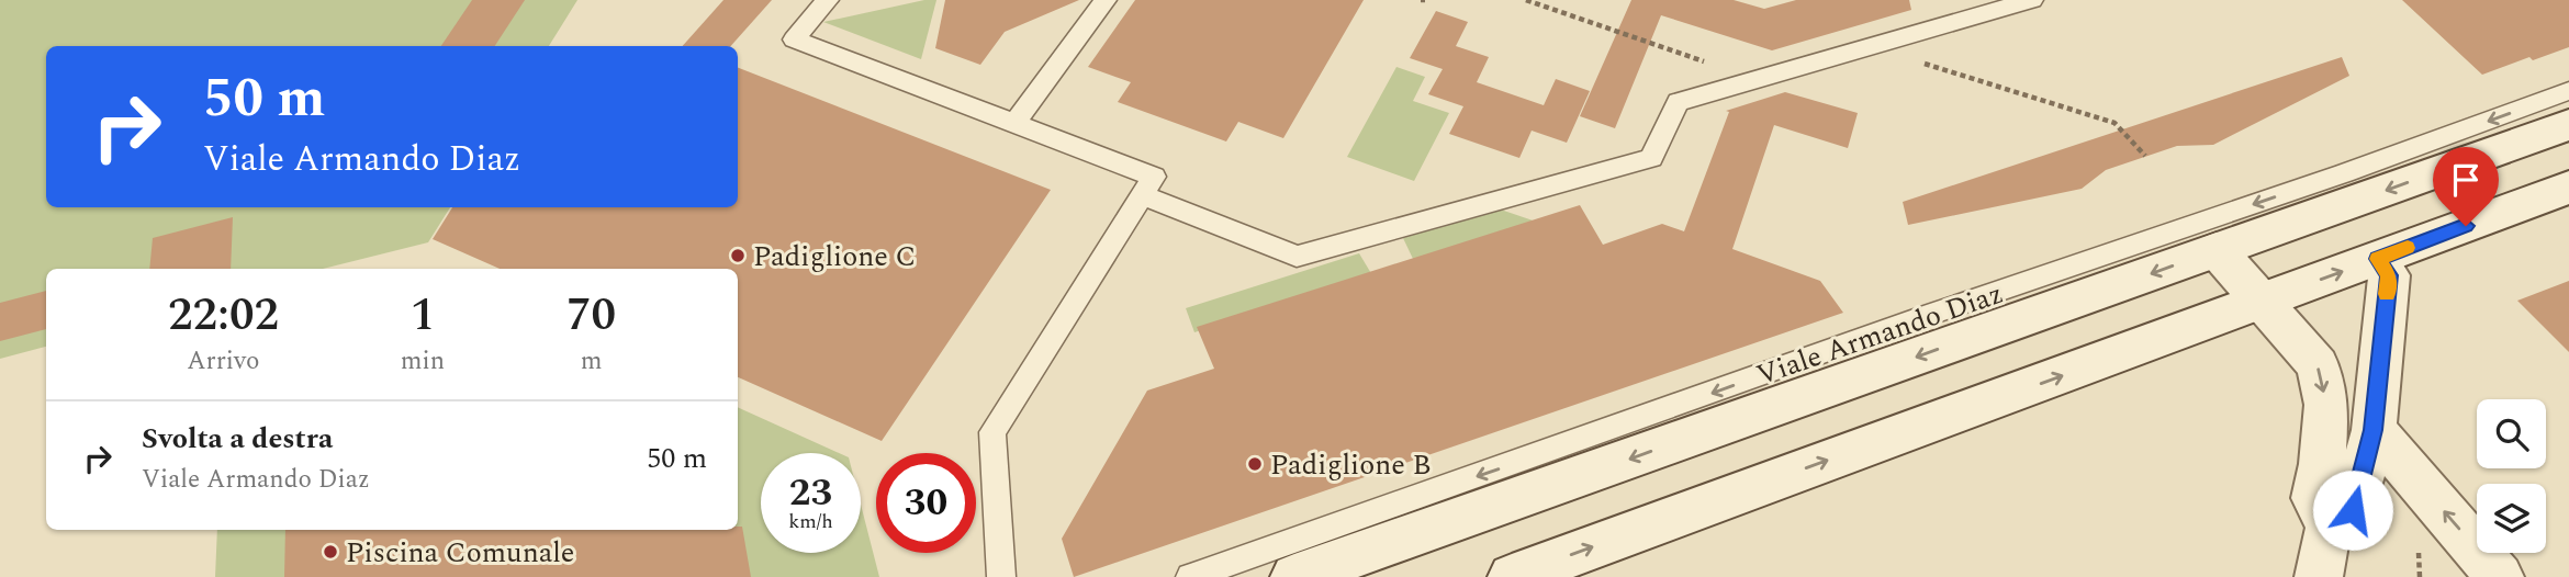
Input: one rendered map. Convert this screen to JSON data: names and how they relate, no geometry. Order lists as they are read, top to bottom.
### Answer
{
  "streets": {
    "main road": ["Viale Armando Diaz"]
  },
  "places": ["Padiglione C", "Padiglione B", "Piscina Comunale"],
  "page": {
    "turn": ["50 m", "Viale Armando Diaz"],
    "eta": [
      "22:02",
      "Arrivo",
      "1",
      "min",
      "70",
      "m"
    ],
    "list": [
      {
        "name": "Svolta a destra",
        "note": "Viale Armando Diaz",
        "value": "50 m"
      }
    ],
    "speed": "23 km/h",
    "limit": "30"
  }
}
